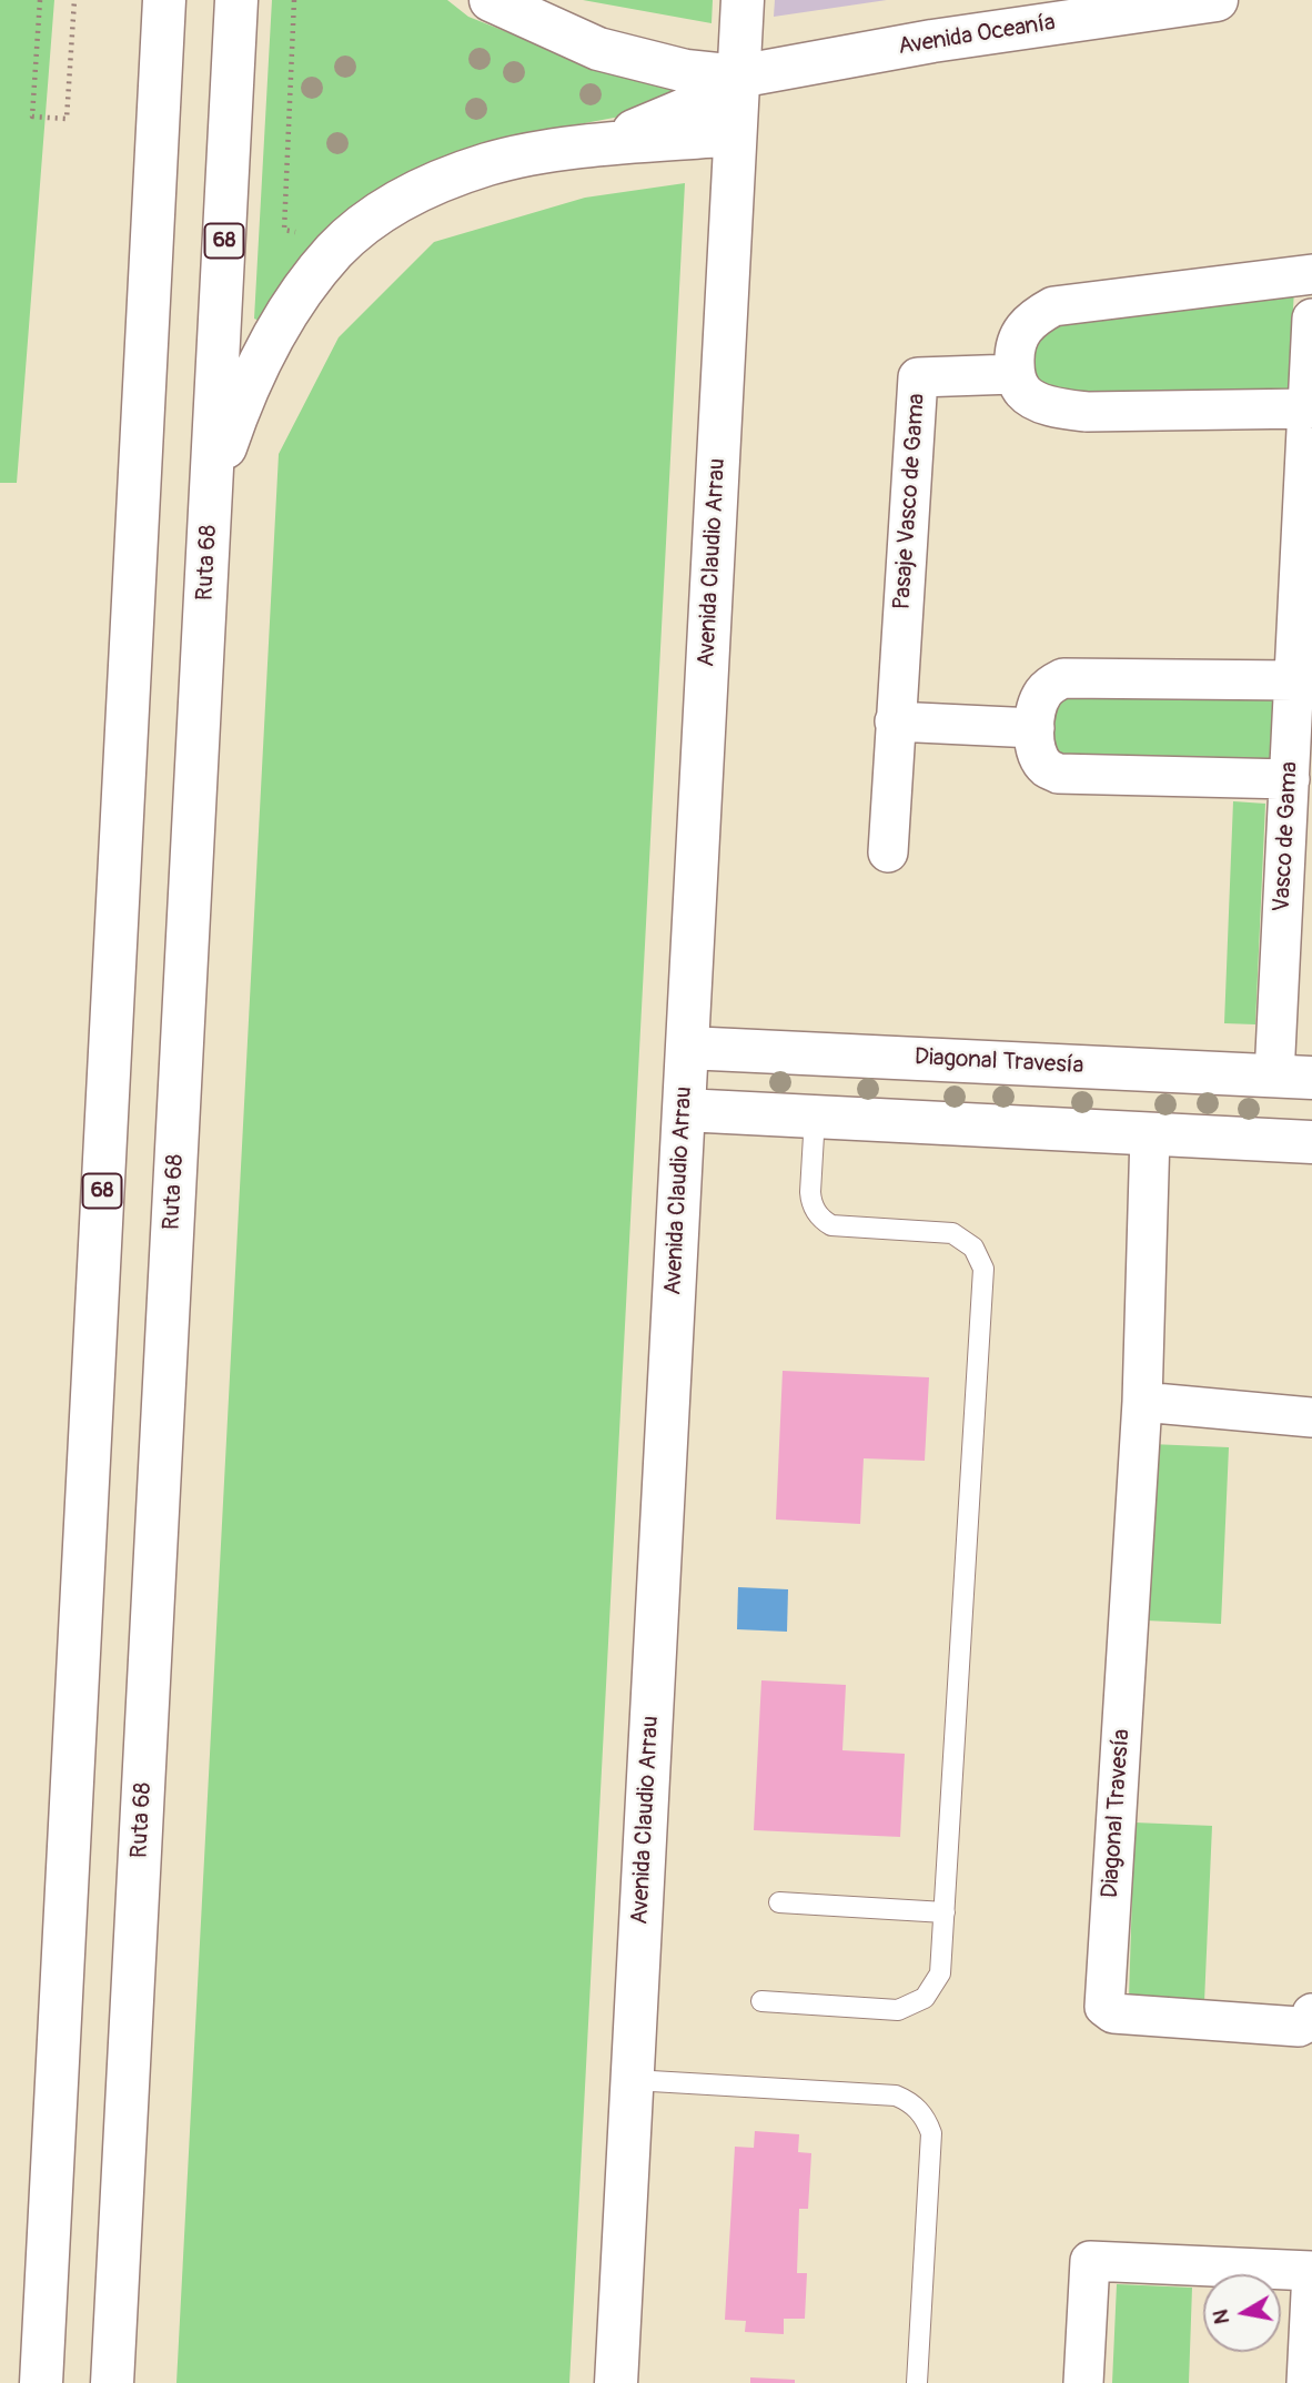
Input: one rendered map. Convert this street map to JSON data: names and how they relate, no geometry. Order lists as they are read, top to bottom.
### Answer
{
  "streets": {
    "main road": [
      "Avenida Oceanía",
      "68",
      "Ruta 68",
      "Avenida Claudio Arrau",
      "Diagonal Travesía"
    ],
    "street": ["Pasaje Vasco de Gama", "Vasco de Gama"]
  },
  "crossings": [
    ["Avenida Oceanía", "Avenida Claudio Arrau"],
    ["Avenida Claudio Arrau", "Diagonal Travesía"],
    ["Vasco de Gama", "Diagonal Travesía"]
  ],
  "north": "left"
}
